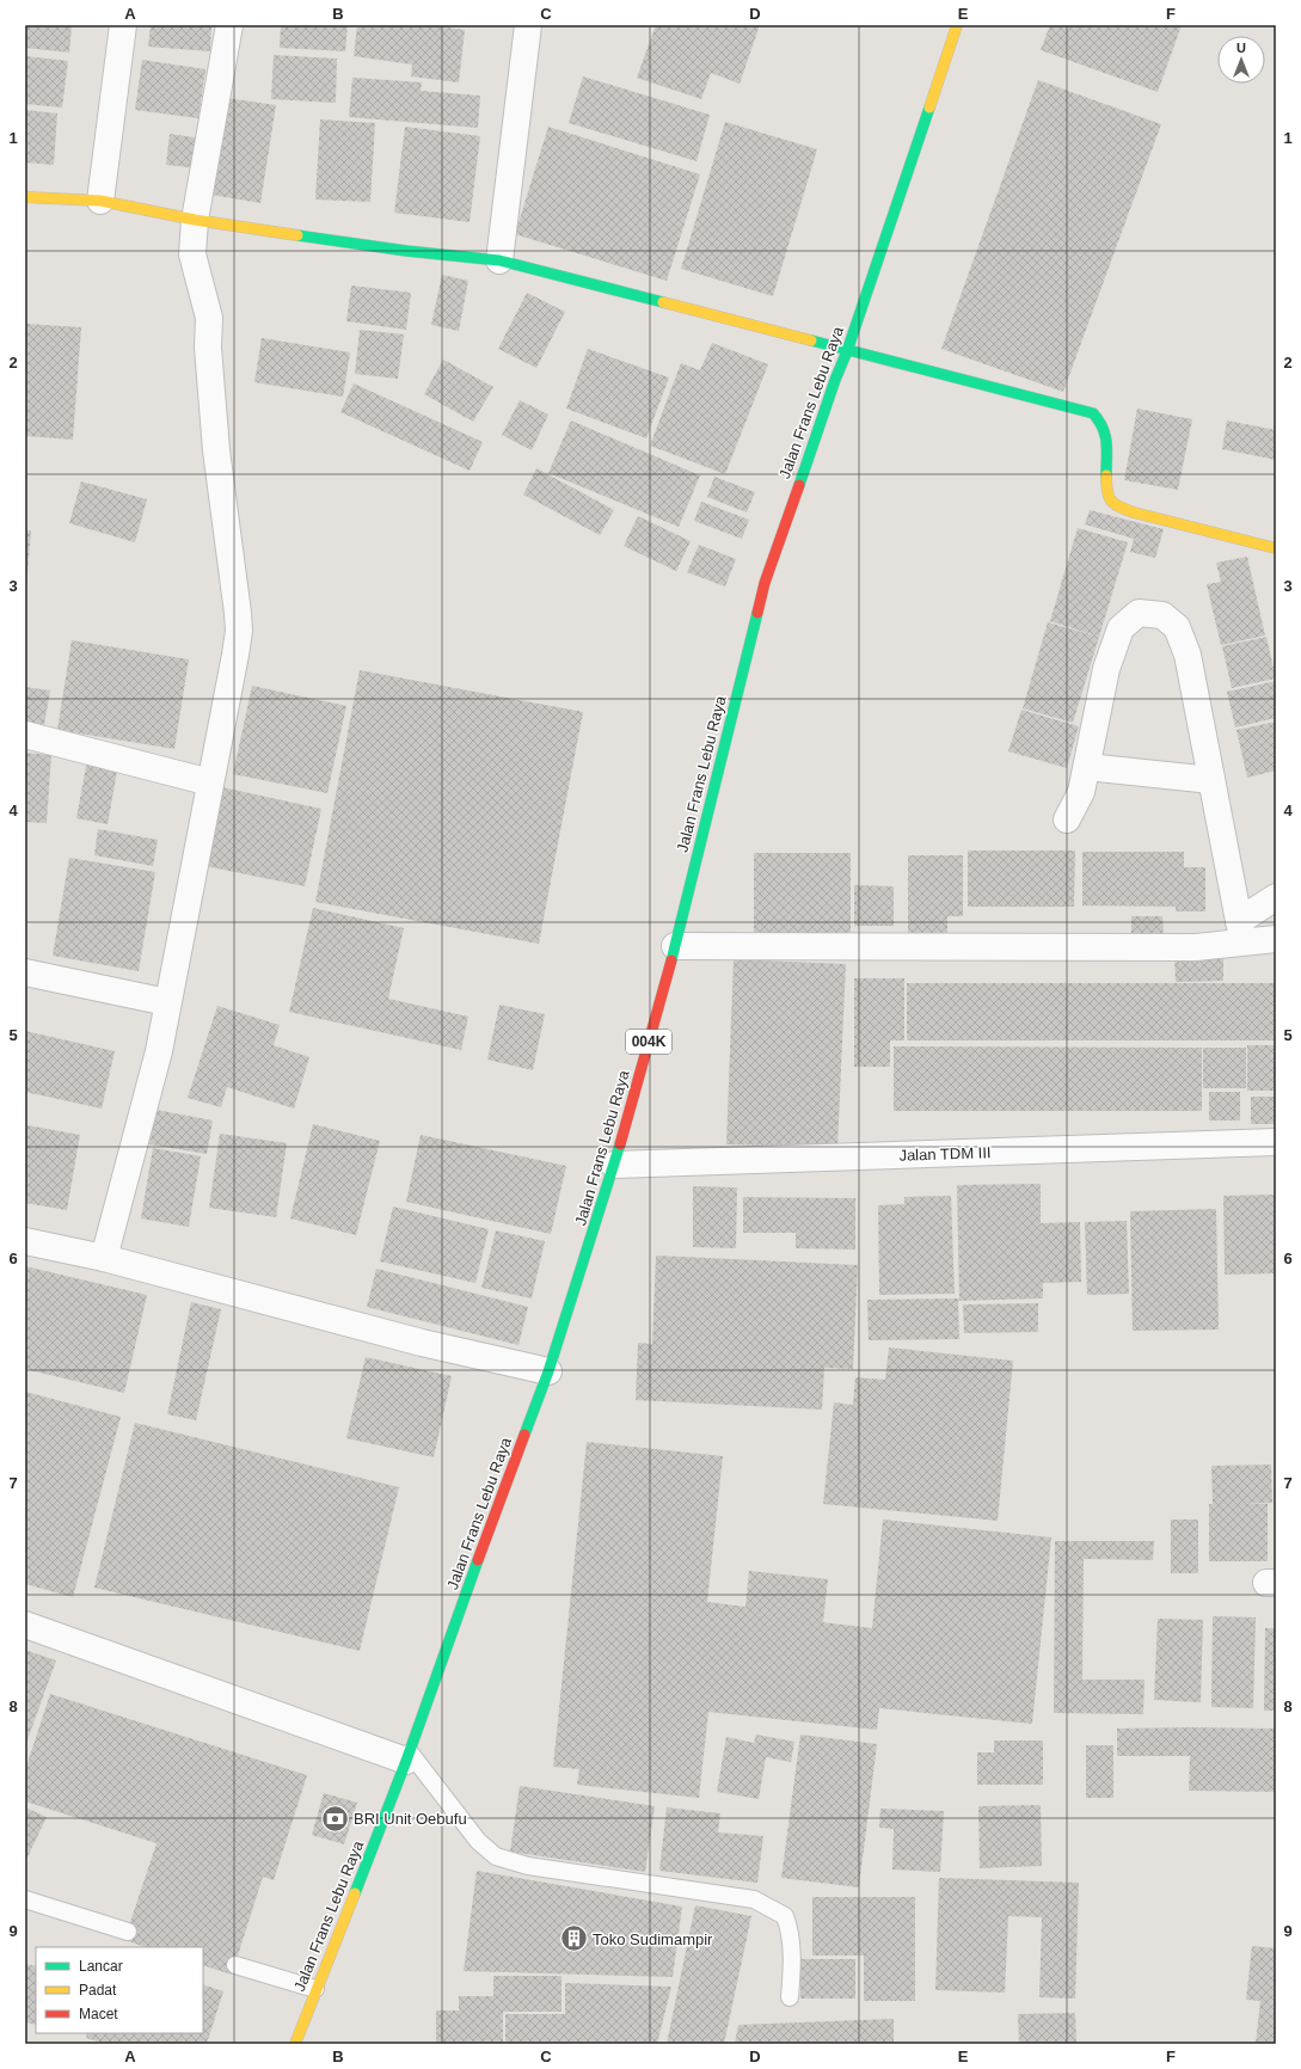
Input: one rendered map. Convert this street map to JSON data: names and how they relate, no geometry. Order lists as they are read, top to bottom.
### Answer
{
  "streets": {
    "main road": ["Jalan Frans Lebu Raya", "004K"],
    "street": ["Jalan TDM III"]
  },
  "crossings": [
    ["Jalan Frans Lebu Raya", "Jalan TDM III"]
  ],
  "places": {
    "bank": ["BRI Unit Oebufu"],
    "building": ["Toko Sudimampir"]
  },
  "legend": ["Lancar", "Padat", "Macet"],
  "north": "top",
  "grid": {
    "columns": [
      "A",
      "B",
      "C",
      "D",
      "E",
      "F"
    ],
    "rows": [
      "1",
      "2",
      "3",
      "4",
      "5",
      "6",
      "7",
      "8",
      "9"
    ]
  }
}
